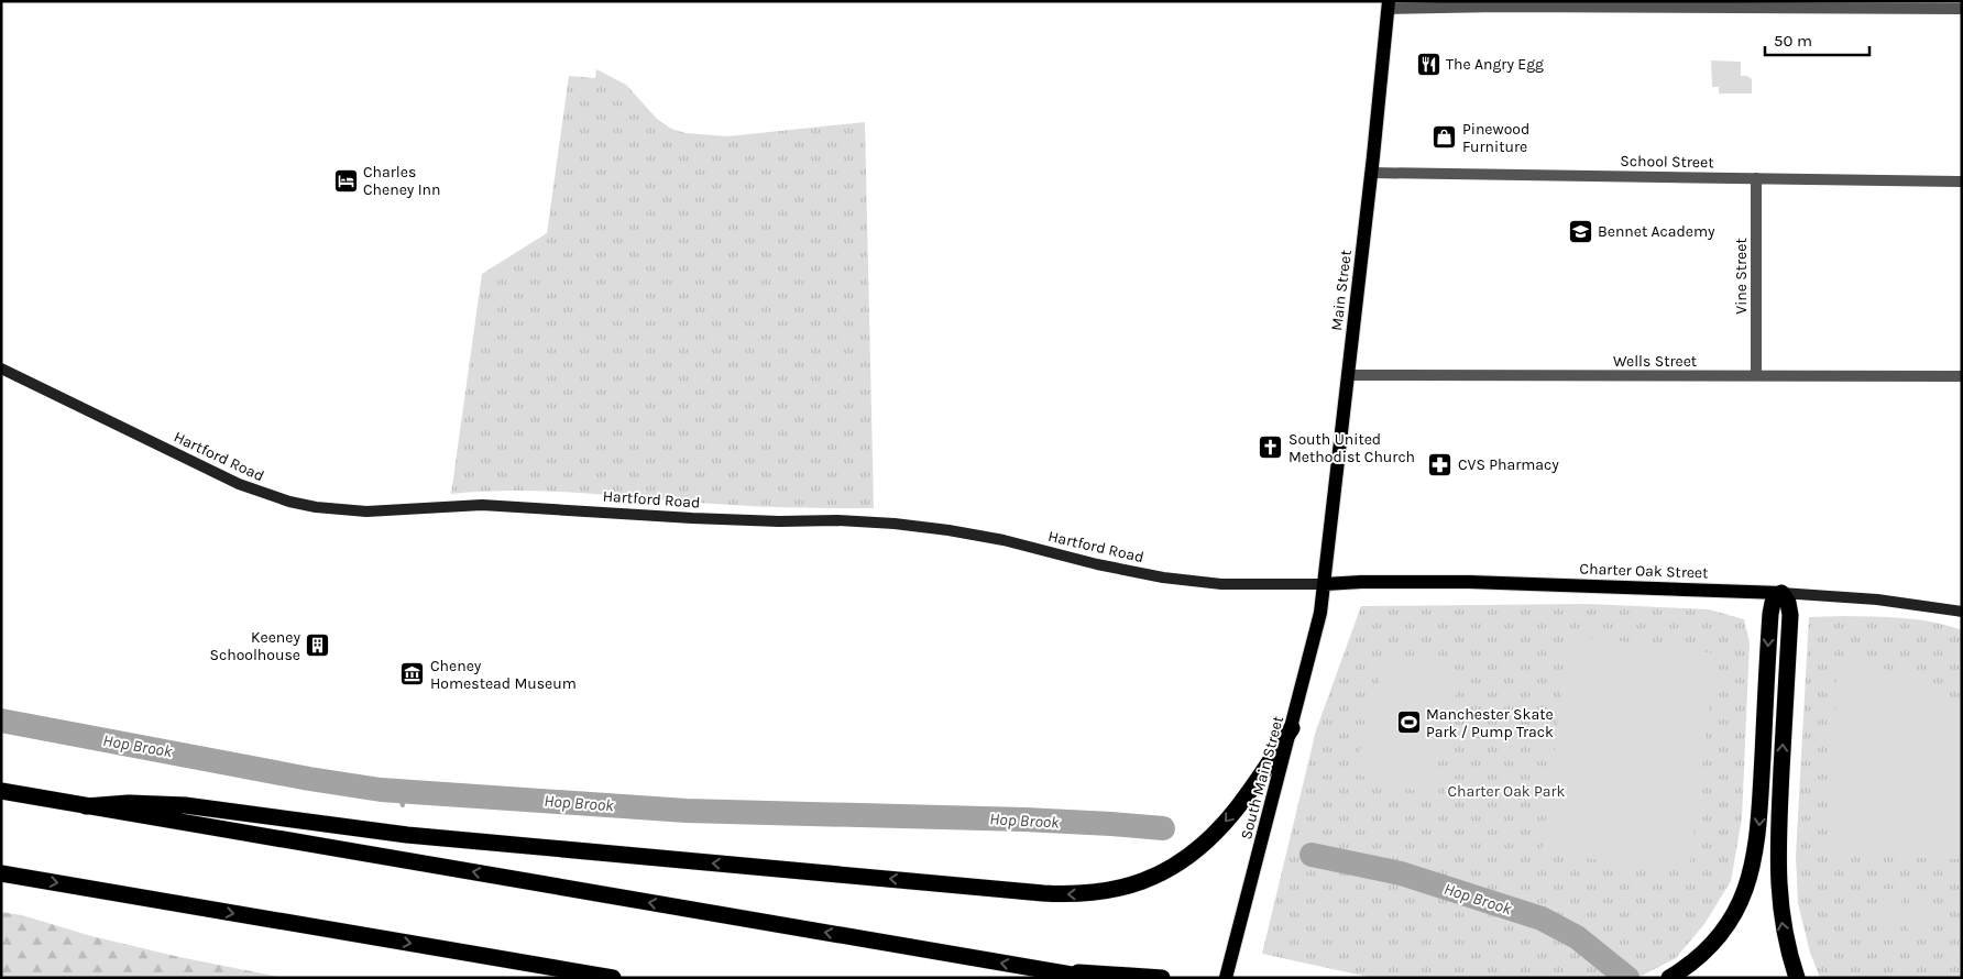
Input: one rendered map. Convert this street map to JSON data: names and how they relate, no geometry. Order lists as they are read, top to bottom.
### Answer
{
  "streets": {
    "main road": [
      "Main Street",
      "Hartford Road",
      "Charter Oak Street",
      "South Main Street"
    ],
    "street": ["School Street", "Vine Street", "Wells Street"]
  },
  "crossings": [
    ["School Street", "Vine Street"],
    ["School Street", "Main Street"],
    ["Vine Street", "Wells Street"],
    ["Main Street", "Wells Street"],
    ["Main Street", "Hartford Road"],
    ["Main Street", "Charter Oak Street"],
    ["Main Street", "South Main Street"],
    ["Hartford Road", "Charter Oak Street"],
    ["Hartford Road", "South Main Street"],
    ["Charter Oak Street", "South Main Street"]
  ],
  "water": ["Hop Brook"],
  "parks": ["Charter Oak Park"],
  "places": {
    "restaurant": ["The Angry Egg"],
    "shop": ["Pinewood Furniture"],
    "hotel": ["Charles Cheney Inn"],
    "school or university": ["Bennet Academy"],
    "church": ["South United Methodist Church"],
    "pharmacy": ["CVS Pharmacy"],
    "building": ["Keeney Schoolhouse"],
    "museum": ["Cheney Homestead Museum"],
    "sports": ["Manchester Skate Park / Pump Track"]
  },
  "scale_bar": "50 m"
}
